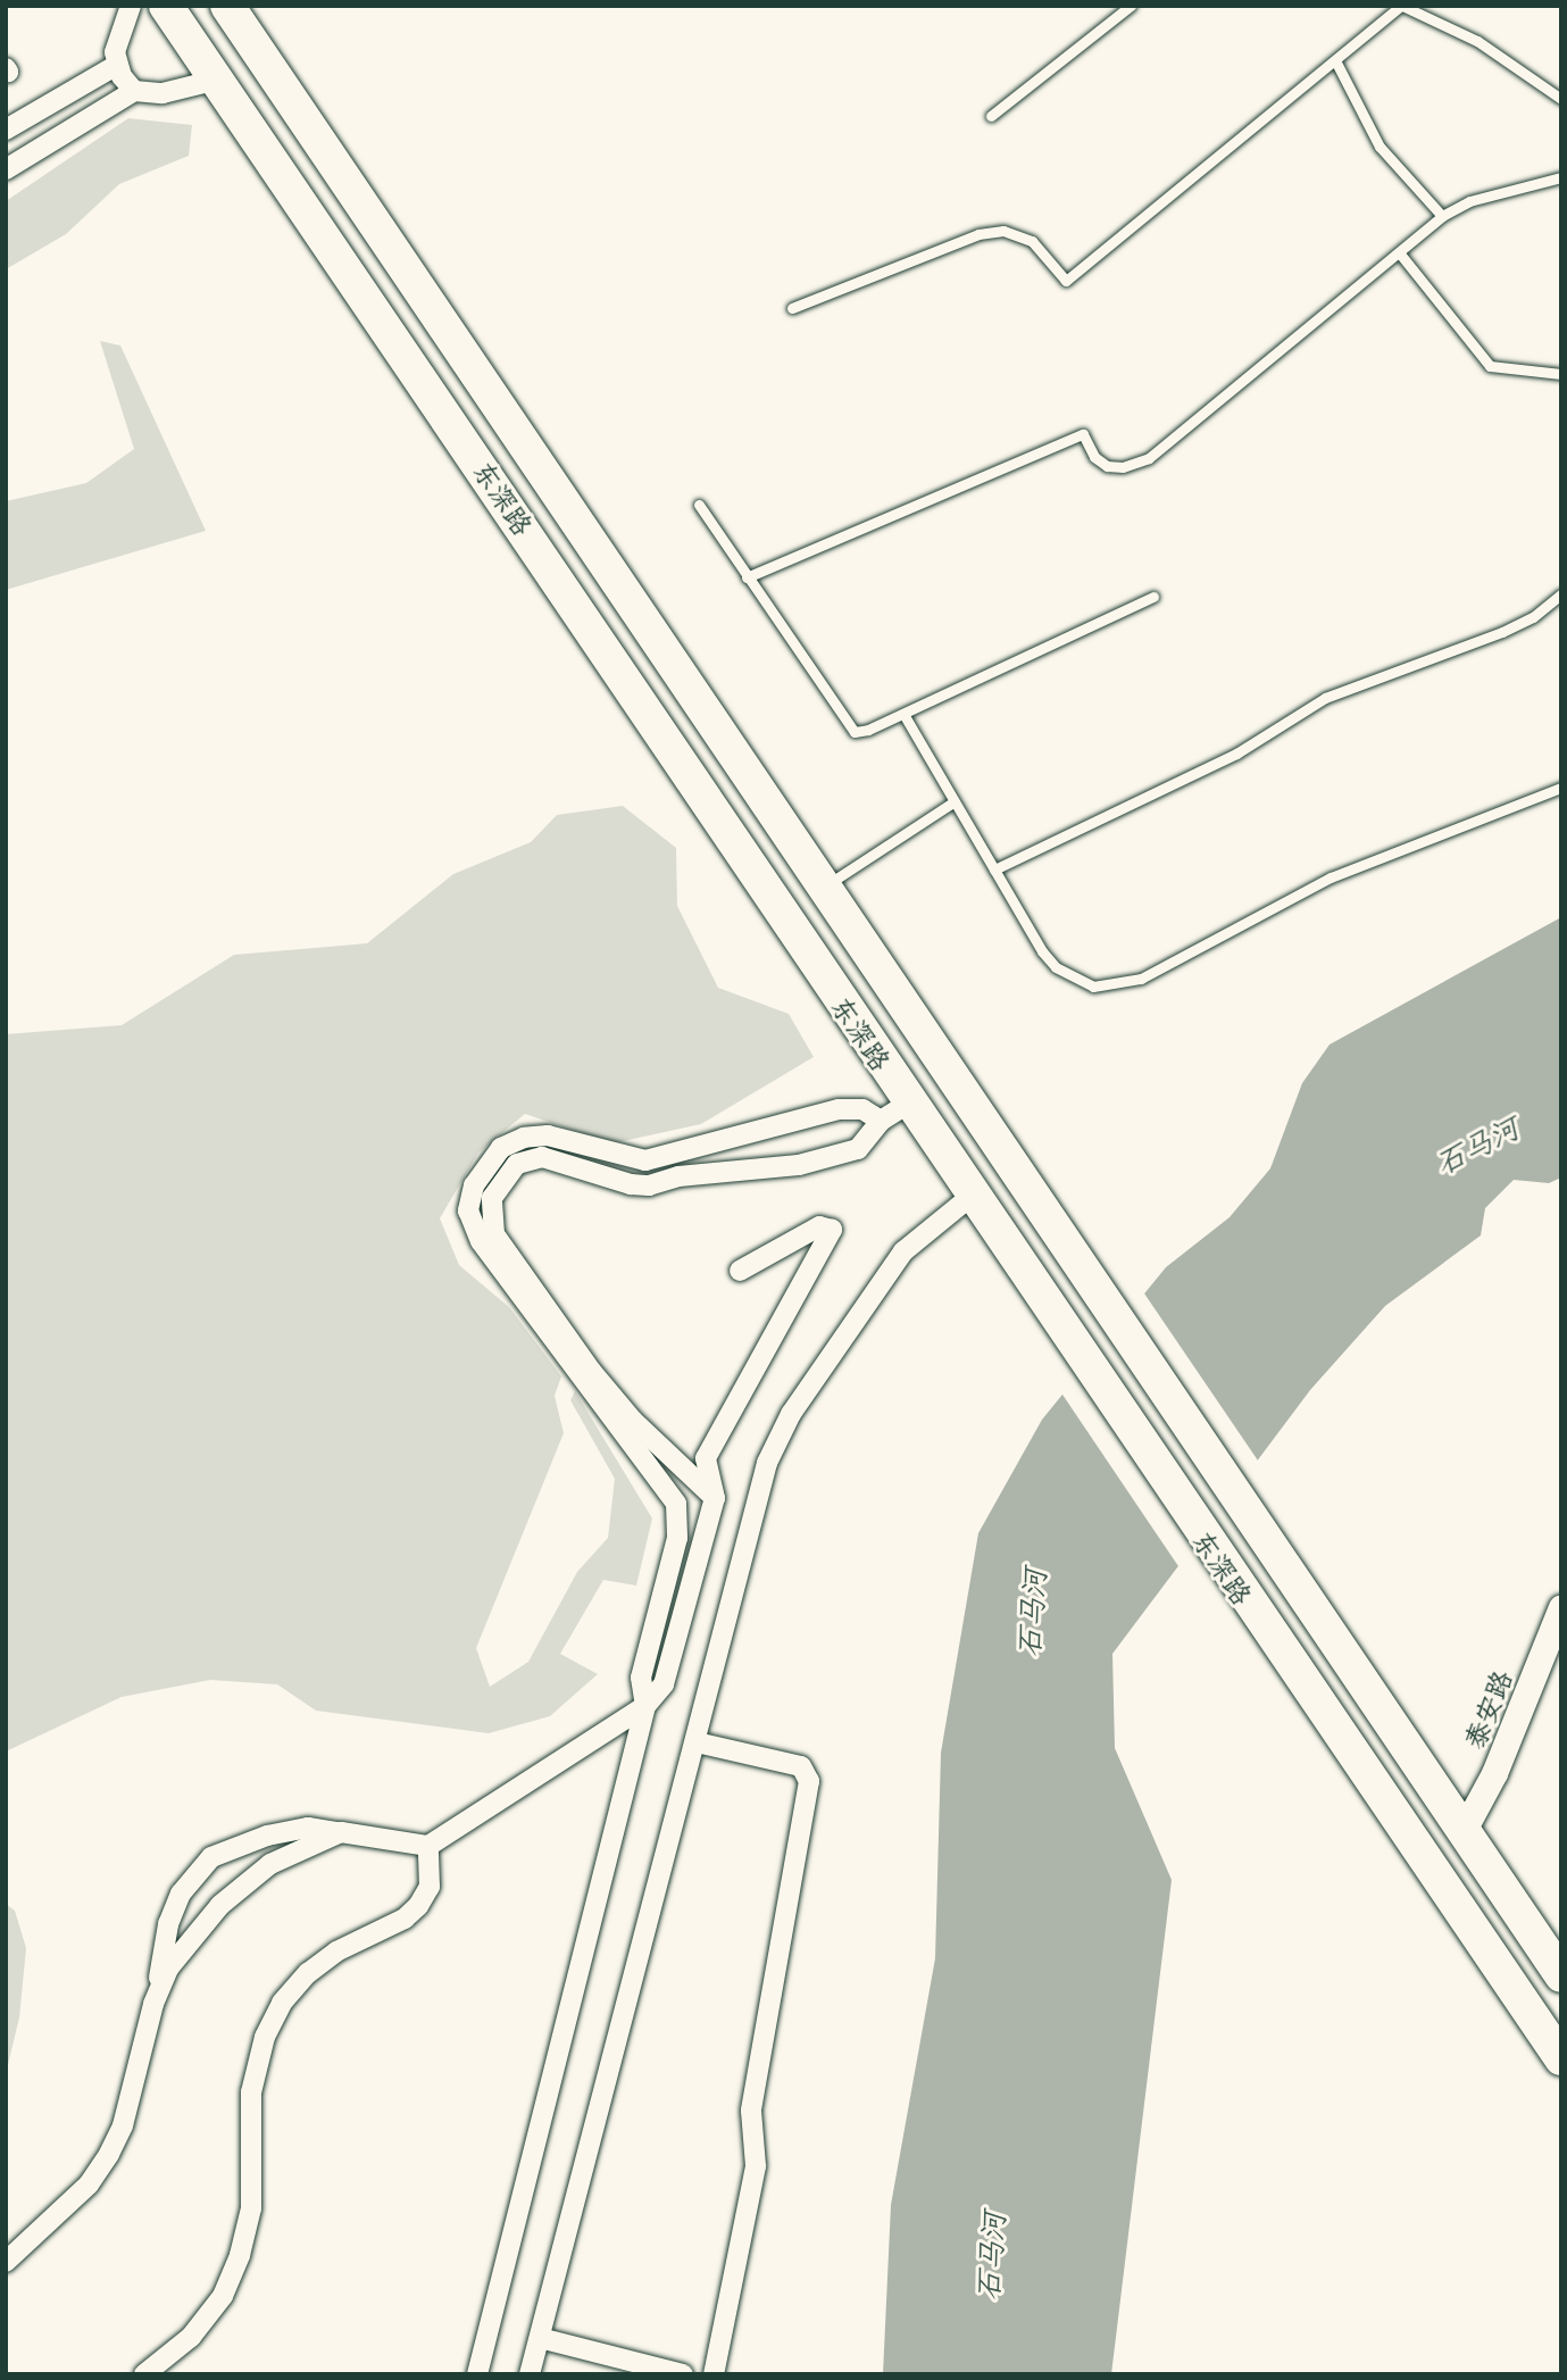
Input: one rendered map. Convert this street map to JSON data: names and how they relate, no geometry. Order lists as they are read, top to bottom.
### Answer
{
  "streets": {
    "highway": ["东深路"],
    "street": ["泰安路"]
  },
  "crossings": [
    ["东深路", "泰安路"]
  ],
  "water": ["石马河"]
}
